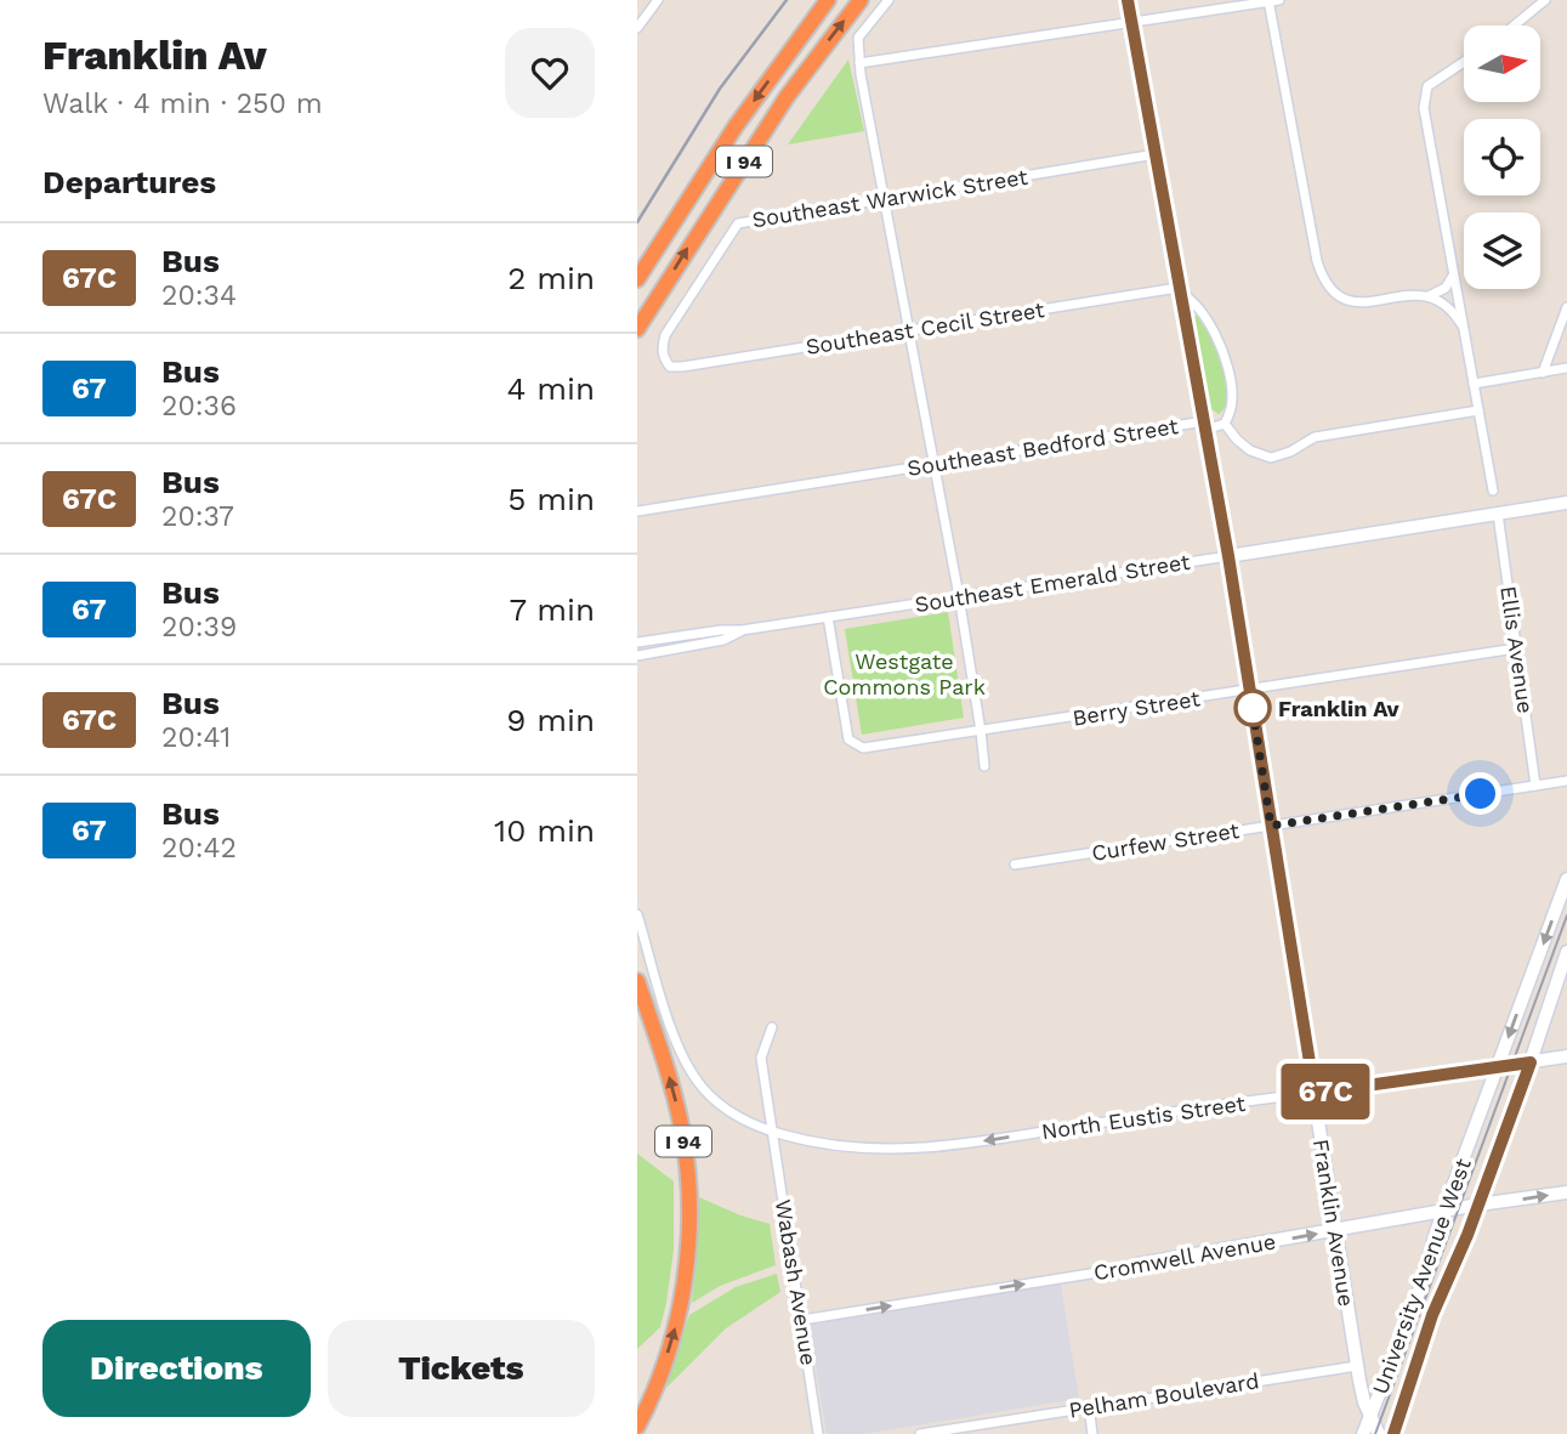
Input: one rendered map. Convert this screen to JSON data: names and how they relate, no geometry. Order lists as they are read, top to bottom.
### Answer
{
  "streets": {
    "highway": ["I 94"],
    "street": [
      "Southeast Warwick Street",
      "Southeast Cecil Street",
      "Southeast Bedford Street",
      "Southeast Emerald Street",
      "Ellis Avenue",
      "Berry Street",
      "Curfew Street",
      "North Eustis Street",
      "Franklin Avenue",
      "Cromwell Avenue",
      "University Avenue West",
      "Wabash Avenue",
      "Pelham Boulevard"
    ]
  },
  "crossings": [
    ["Southeast Warwick Street", "Southeast Cecil Street"],
    ["Southeast Warwick Street", "Franklin Avenue"],
    ["Southeast Cecil Street", "Franklin Avenue"],
    ["Southeast Bedford Street", "Franklin Avenue"],
    ["Southeast Emerald Street", "Ellis Avenue"],
    ["Southeast Emerald Street", "Berry Street"],
    ["Southeast Emerald Street", "Franklin Avenue"],
    ["Ellis Avenue", "Berry Street"],
    ["Ellis Avenue", "Curfew Street"],
    ["Berry Street", "Franklin Avenue"],
    ["Curfew Street", "Franklin Avenue"],
    ["North Eustis Street", "Franklin Avenue"],
    ["North Eustis Street", "University Avenue West"],
    ["North Eustis Street", "Wabash Avenue"],
    ["Franklin Avenue", "Cromwell Avenue"],
    ["Franklin Avenue", "University Avenue West"],
    ["Franklin Avenue", "Pelham Boulevard"],
    ["Cromwell Avenue", "University Avenue West"],
    ["Cromwell Avenue", "Wabash Avenue"]
  ],
  "one_way": ["North Eustis Street", "Cromwell Avenue"],
  "parks": ["Westgate Commons Park"],
  "places": ["Franklin Av"],
  "lines": ["bus line 67C"],
  "north": "right",
  "page": {
    "heading": [
      ["Franklin Av", "Walk · 4 min · 250 m"],
      "Departures"
    ],
    "on_map": "67C",
    "list": [
      {
        "mark": "67C",
        "name": "Bus",
        "note": "20:34",
        "value": "2 min"
      },
      {
        "mark": "67",
        "name": "Bus",
        "note": "20:36",
        "value": "4 min"
      },
      {
        "mark": "67C",
        "name": "Bus",
        "note": "20:37",
        "value": "5 min"
      },
      {
        "mark": "67",
        "name": "Bus",
        "note": "20:39",
        "value": "7 min"
      },
      {
        "mark": "67C",
        "name": "Bus",
        "note": "20:41",
        "value": "9 min"
      },
      {
        "mark": "67",
        "name": "Bus",
        "note": "20:42",
        "value": "10 min"
      }
    ],
    "buttons": ["Directions", "Tickets"]
  }
}
